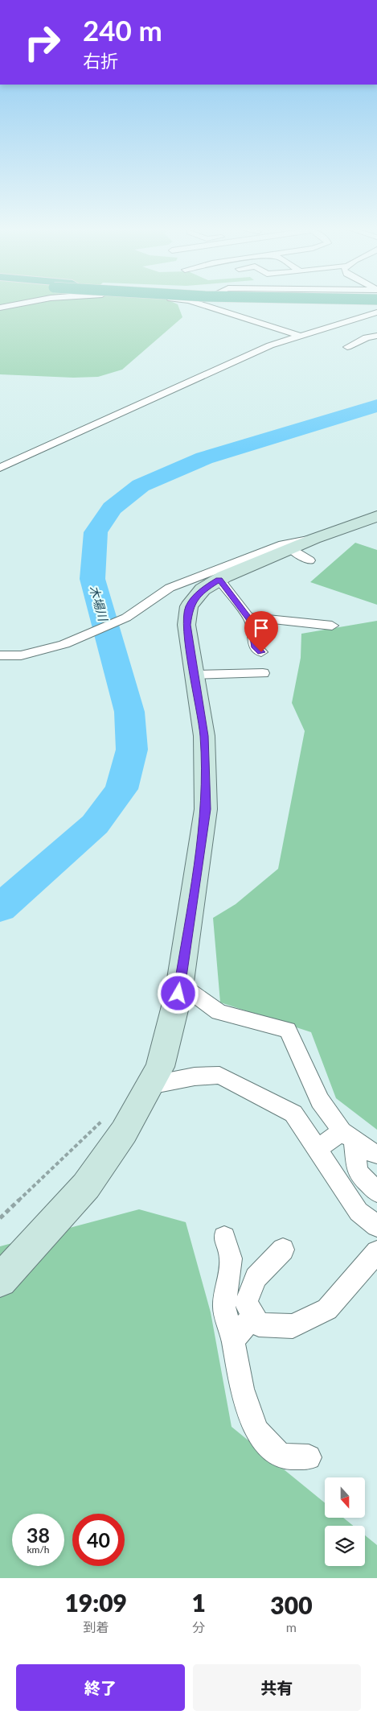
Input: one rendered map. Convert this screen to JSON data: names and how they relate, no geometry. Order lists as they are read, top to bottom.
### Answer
{
  "water": ["木場川"],
  "north": "bottom",
  "page": {
    "turn": ["240 m", "右折"],
    "speed": "38 km/h",
    "limit": "40",
    "eta": [
      "19:09",
      "到着",
      "1",
      "分",
      "300",
      "m"
    ],
    "buttons": ["終了", "共有"]
  }
}
